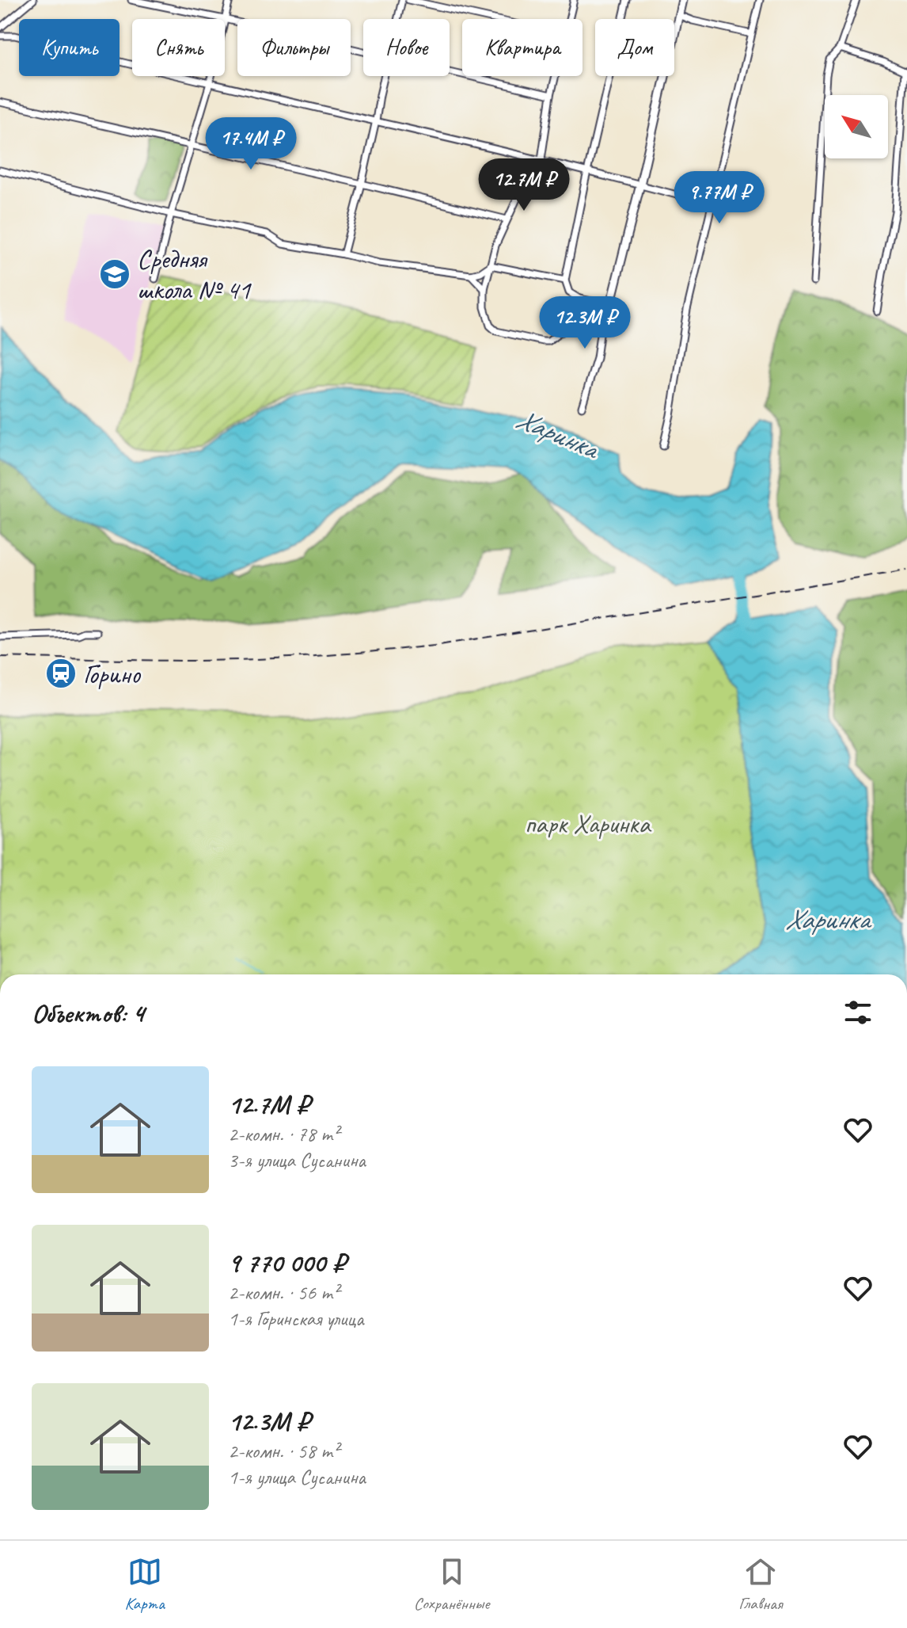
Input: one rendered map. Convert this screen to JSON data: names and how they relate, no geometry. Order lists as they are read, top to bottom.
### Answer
{
  "water": ["Харинка"],
  "parks": ["парк Харинка"],
  "places": {
    "school or university": ["Средняя школа № 41"],
    "station": ["Горино"]
  },
  "north": "top left",
  "page": {
    "chip": [
      "Купить",
      "Снять",
      "Фильтры",
      "Новое",
      "Квартира",
      "Дом"
    ],
    "price": [
      "17.4M ₽",
      "12.7M ₽",
      "9.77M ₽",
      "12.3M ₽"
    ],
    "heading": "Объектов: 4",
    "list": [
      {
        "name": "12.7M ₽",
        "note": "2-комн. · 78 m² · 3-я улица Сусанина"
      },
      {
        "name": "9 770 000 ₽",
        "note": "2-комн. · 56 m² · 1-я Горинская улица"
      },
      {
        "name": "12.3M ₽",
        "note": "2-комн. · 58 m² · 1-я улица Сусанина"
      }
    ],
    "tabs": ["Карта", "Сохранённые", "Главная"]
  }
}
